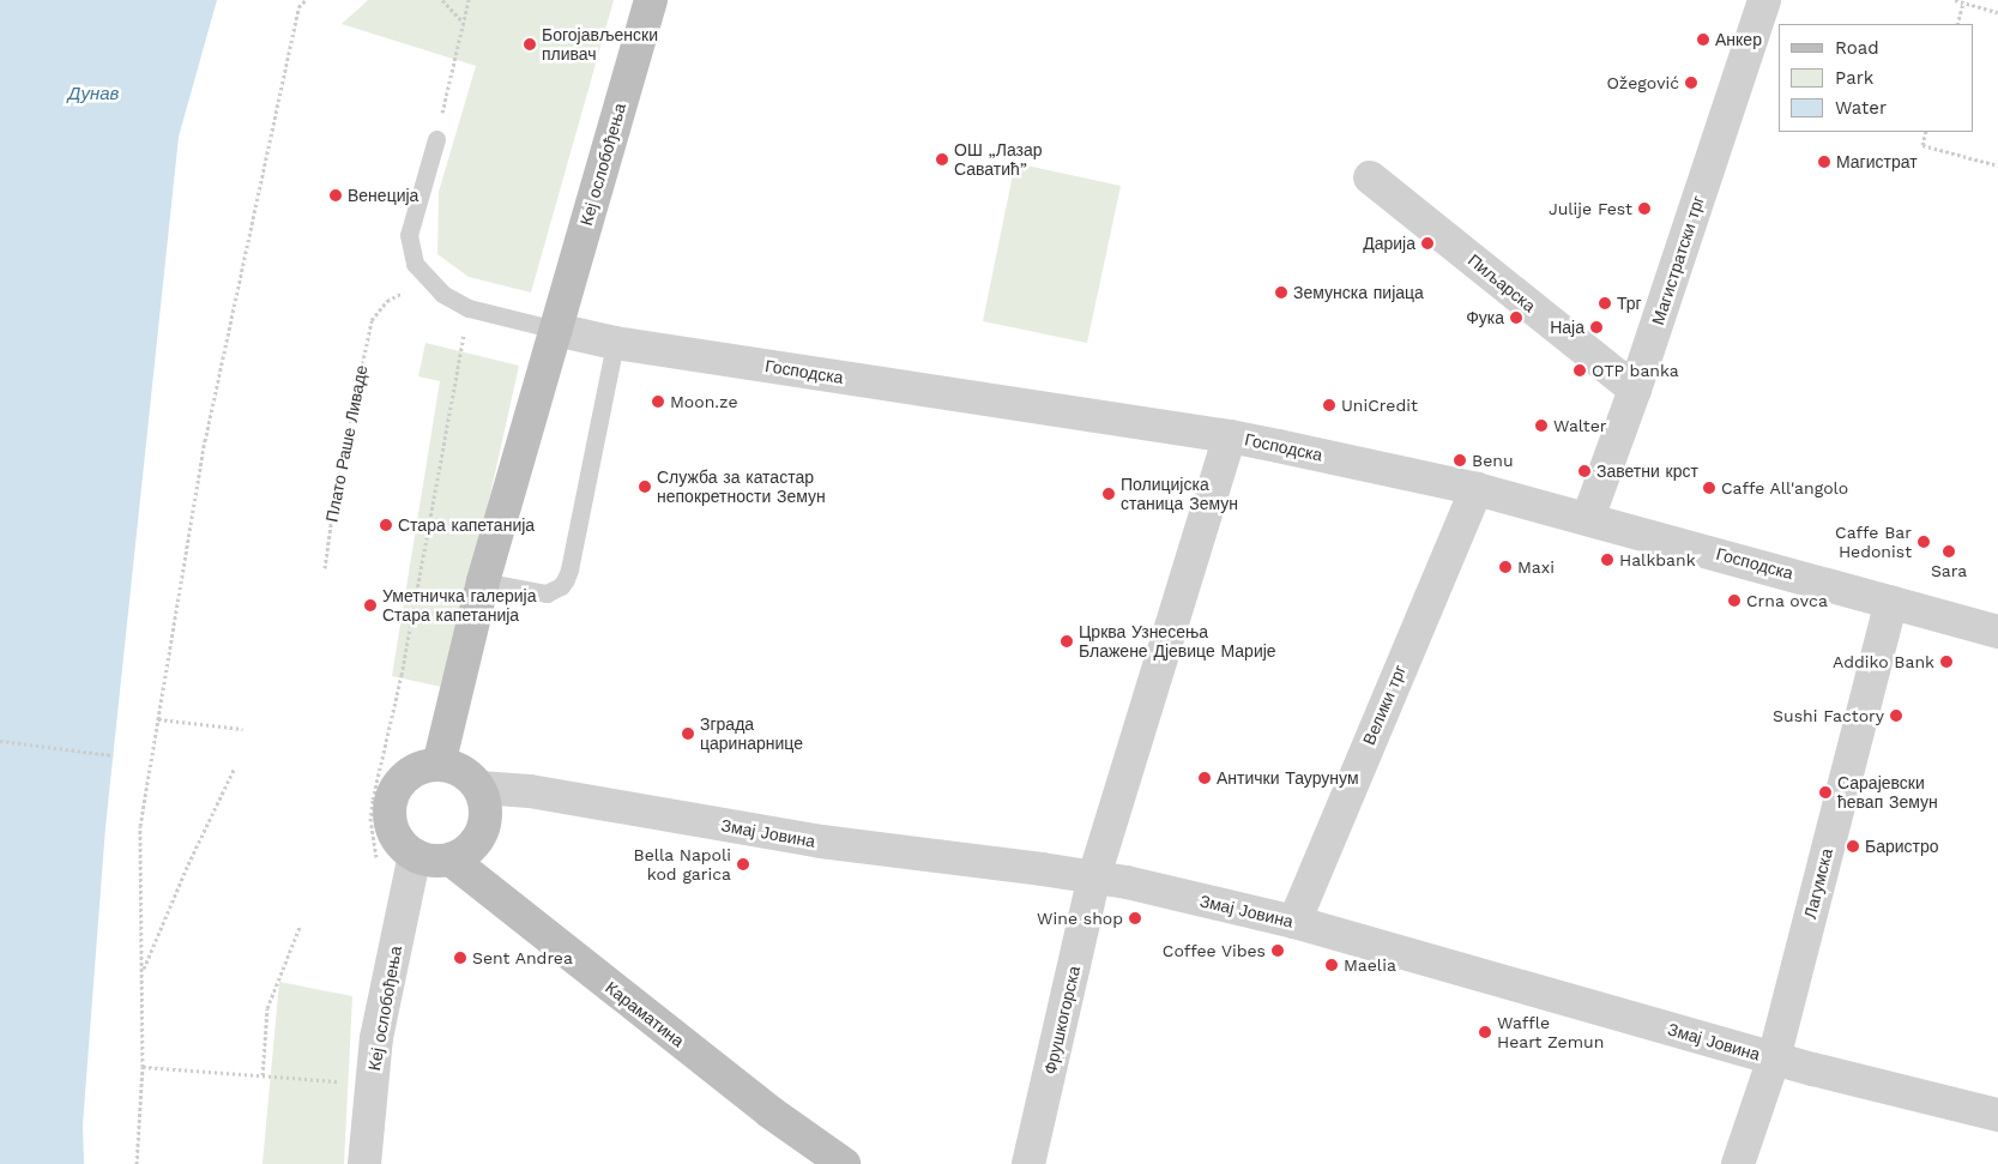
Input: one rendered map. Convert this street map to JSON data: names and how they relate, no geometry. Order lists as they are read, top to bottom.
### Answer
{
  "streets": {
    "street": [
      "Кеј ослобођења",
      "Магистратски трг",
      "Пиљарска",
      "Господска",
      "Велики трг",
      "Змај Јовина",
      "Лагумска",
      "Караматина",
      "Фрушкогорска"
    ],
    "path": ["Плато Раше Ливаде"]
  },
  "crossings": [
    ["Кеј ослобођења", "Господска"],
    ["Кеј ослобођења", "Змај Јовина"],
    ["Кеј ослобођења", "Караматина"],
    ["Магистратски трг", "Пиљарска"],
    ["Магистратски трг", "Господска"],
    ["Господска", "Велики трг"],
    ["Господска", "Лагумска"],
    ["Велики трг", "Змај Јовина"],
    ["Змај Јовина", "Лагумска"],
    ["Змај Јовина", "Караматина"],
    ["Змај Јовина", "Фрушкогорска"]
  ],
  "water": ["Дунав"],
  "places": [
    "Анкер",
    "Богојављенски пливач",
    "Ožegović",
    "ОШ „Лазар Саватић”",
    "Магистрат",
    "Венеција",
    "Julije Fest",
    "Дарија",
    "Земунска пијаца",
    "Трг",
    "Фука",
    "Наја",
    "OTP banka",
    "Moon.ze",
    "UniCredit",
    "Walter",
    "Benu",
    "Заветни крст",
    "Служба за катастар непокретности Земун",
    "Caffe All'angolo",
    "Полицијска станица Земун",
    "Стара капетанија",
    "Caffe Bar Hedonist",
    "Sara",
    "Halkbank",
    "Maxi",
    "Crna ovca",
    "Уметничка галерија Стара капетанија",
    "Црква Узнесења Блажене Дјевице Марије",
    "Addiko Bank",
    "Sushi Factory",
    "Зграда царинарнице",
    "Антички Таурунум",
    "Сарајевски ћевап Земун",
    "Баристро",
    "Bella Napoli kod garica",
    "Wine shop",
    "Coffee Vibes",
    "Sent Andrea",
    "Maelia",
    "Waffle Heart Zemun"
  ],
  "legend": ["Road", "Park", "Water"]
}
